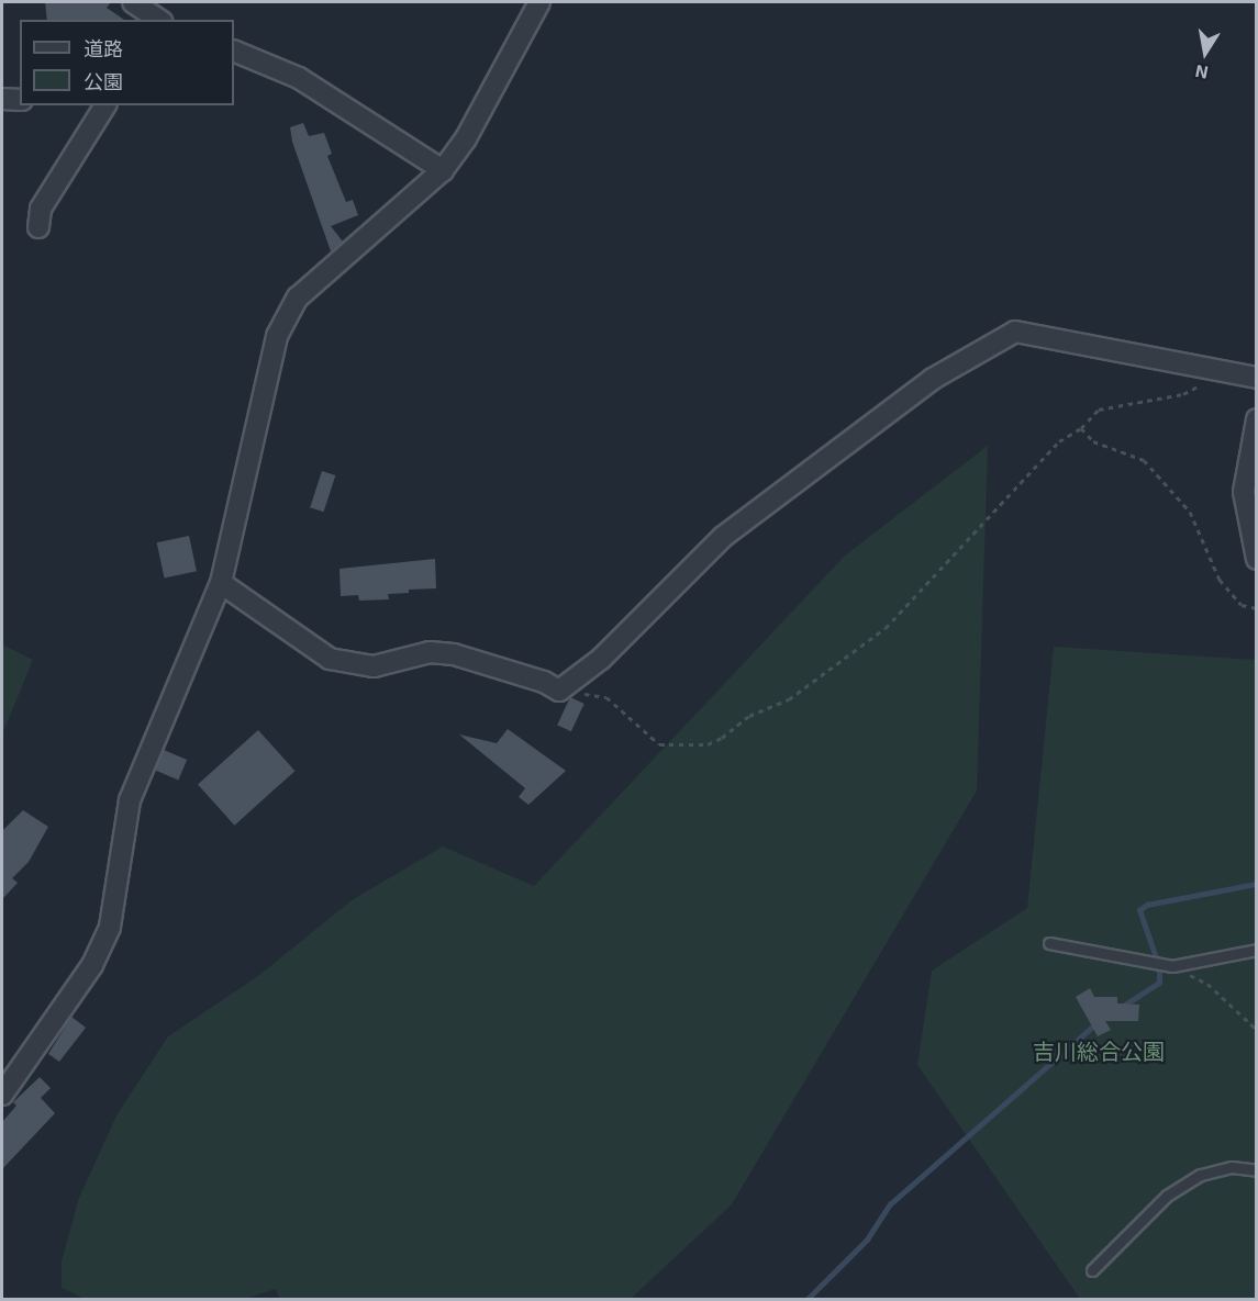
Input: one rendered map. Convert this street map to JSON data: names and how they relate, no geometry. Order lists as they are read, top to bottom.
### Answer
{
  "parks": ["吉川総合公園"],
  "legend": ["道路", "公園"],
  "north": "bottom"
}
